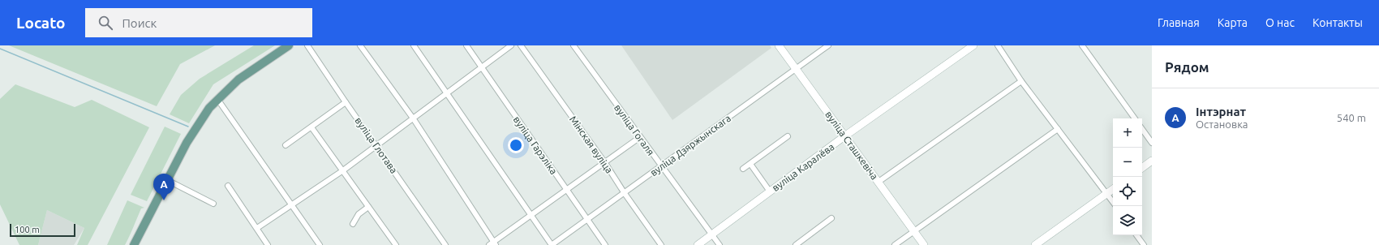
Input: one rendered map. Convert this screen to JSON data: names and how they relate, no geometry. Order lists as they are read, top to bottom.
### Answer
{
  "streets": {
    "street": [
      "вуліца Гогаля",
      "Мінская вуліца",
      "вуліца Глотава",
      "вуліца Гарэліка",
      "вуліца Дзяржынскага",
      "вуліца Сташкевіча",
      "вуліца Каралёва"
    ]
  },
  "crossings": [
    ["вуліца Гогаля", "вуліца Дзяржынскага"],
    ["вуліца Гогаля", "вуліца Каралёва"],
    ["Мінская вуліца", "вуліца Дзяржынскага"],
    ["вуліца Гарэліка", "вуліца Дзяржынскага"],
    ["вуліца Дзяржынскага", "вуліца Сташкевіча"],
    ["вуліца Сташкевіча", "вуліца Каралёва"]
  ],
  "scale_bar": "100 m",
  "page": {
    "header": "Locato",
    "search": "Поиск",
    "nav": [
      "Главная",
      "Карта",
      "О нас",
      "Контакты"
    ],
    "heading": "Рядом",
    "list": [
      {
        "mark": "A",
        "name": "Інтэрнат",
        "note": "Остановка",
        "value": "540 m"
      }
    ],
    "map_buttons": ["+", "−"],
    "pins": "A",
    "scale": "100 m"
  }
}
